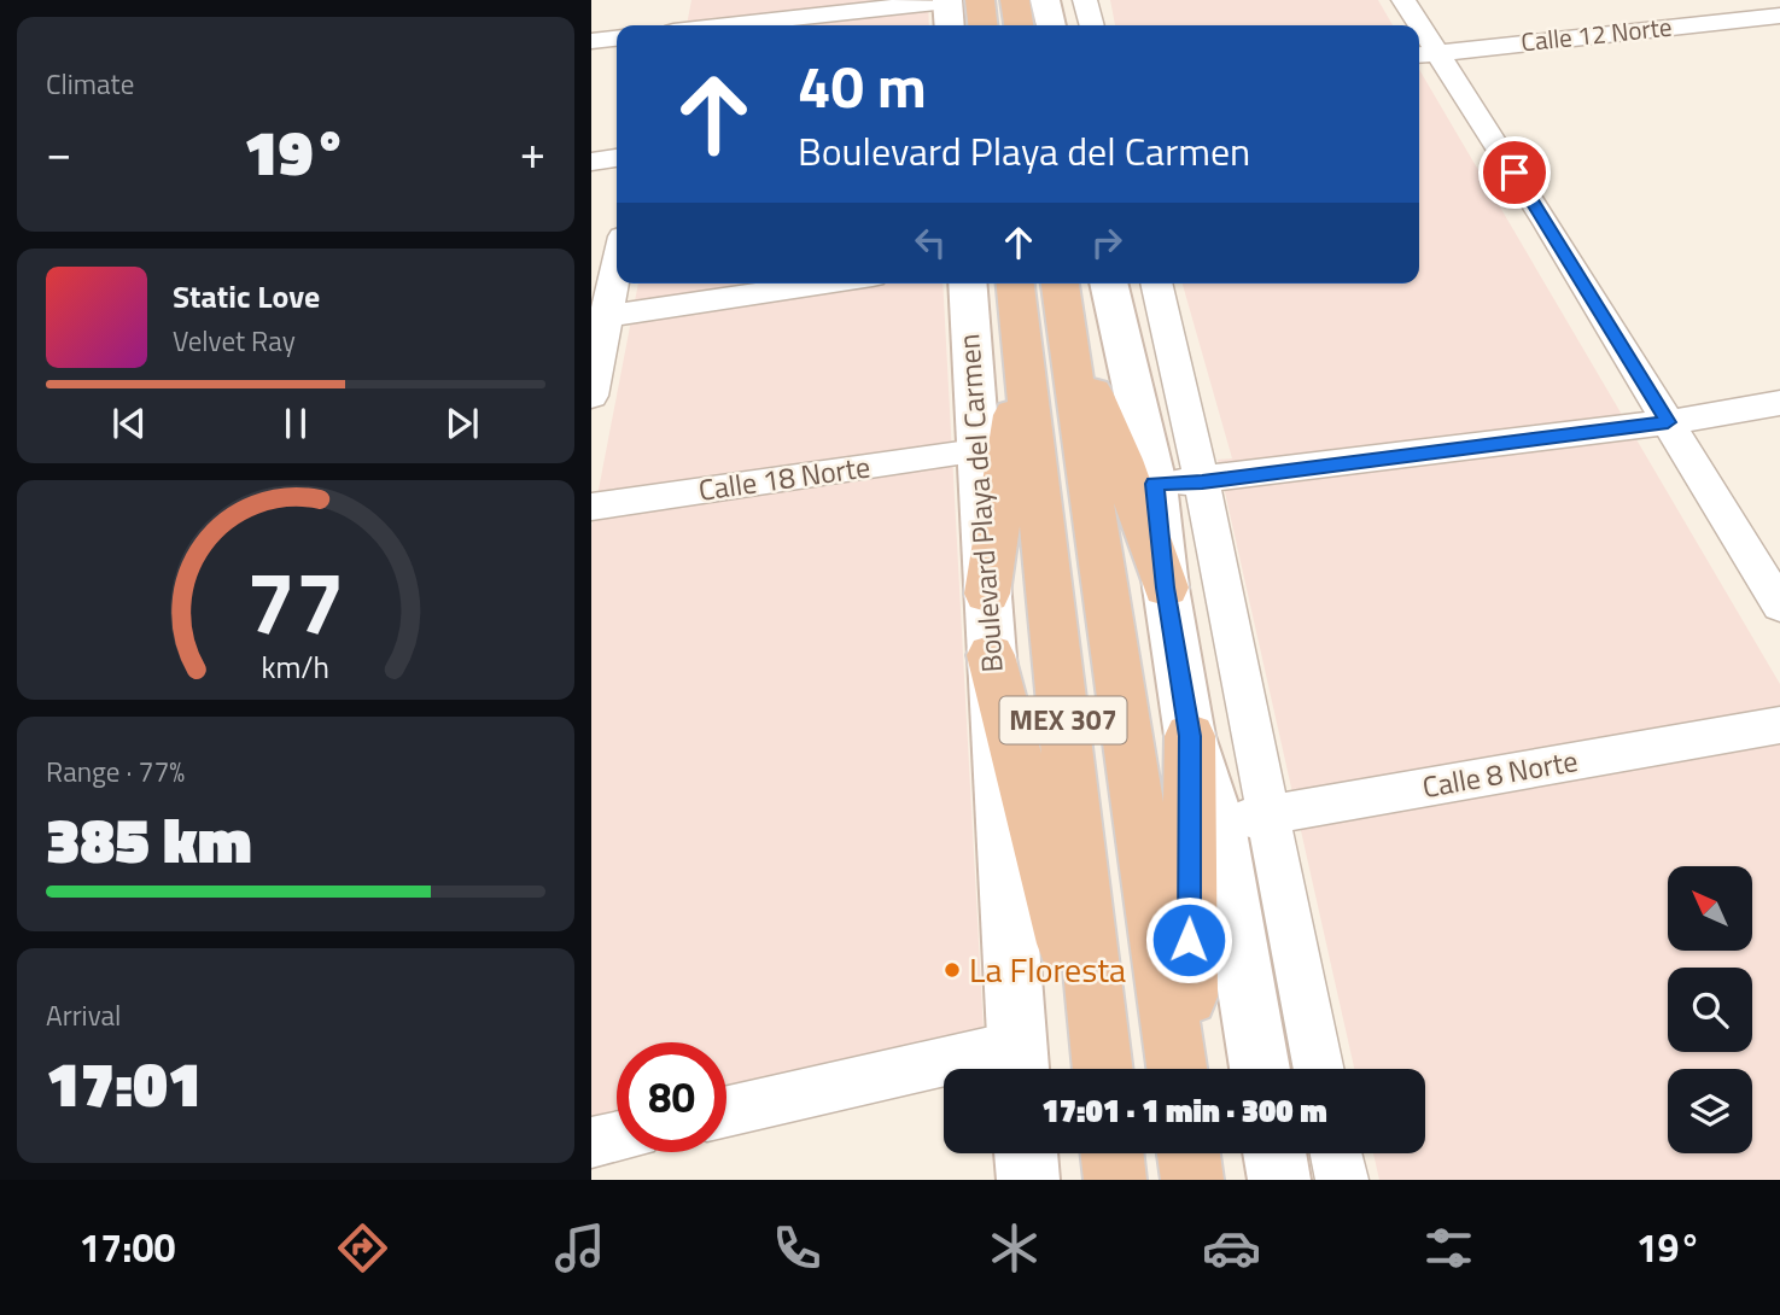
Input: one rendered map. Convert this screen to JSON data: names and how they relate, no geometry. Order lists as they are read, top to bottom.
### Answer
{
  "streets": {
    "highway": ["MEX 307"],
    "main road": ["Boulevard Playa del Carmen"],
    "street": ["Calle 12 Norte", "Calle 18 Norte", "Calle 8 Norte"]
  },
  "crossings": [
    ["Calle 18 Norte", "Boulevard Playa del Carmen"]
  ],
  "places": ["La Floresta"],
  "north": "top left",
  "page": {
    "tile": [
      "Climate",
      ["Range · 77%", "385 km"],
      ["Arrival", "17:01"]
    ],
    "turn": ["40 m", "Boulevard Playa del Carmen"],
    "heat": ["−", "19°", "+"],
    "song": ["Static Love", "Velvet Ray"],
    "limit": "80",
    "trip": "17:01 · 1 min · 300 m",
    "tabs": ["17:00", "19°"],
    "gauge": ["77", "km/h"]
  }
}
